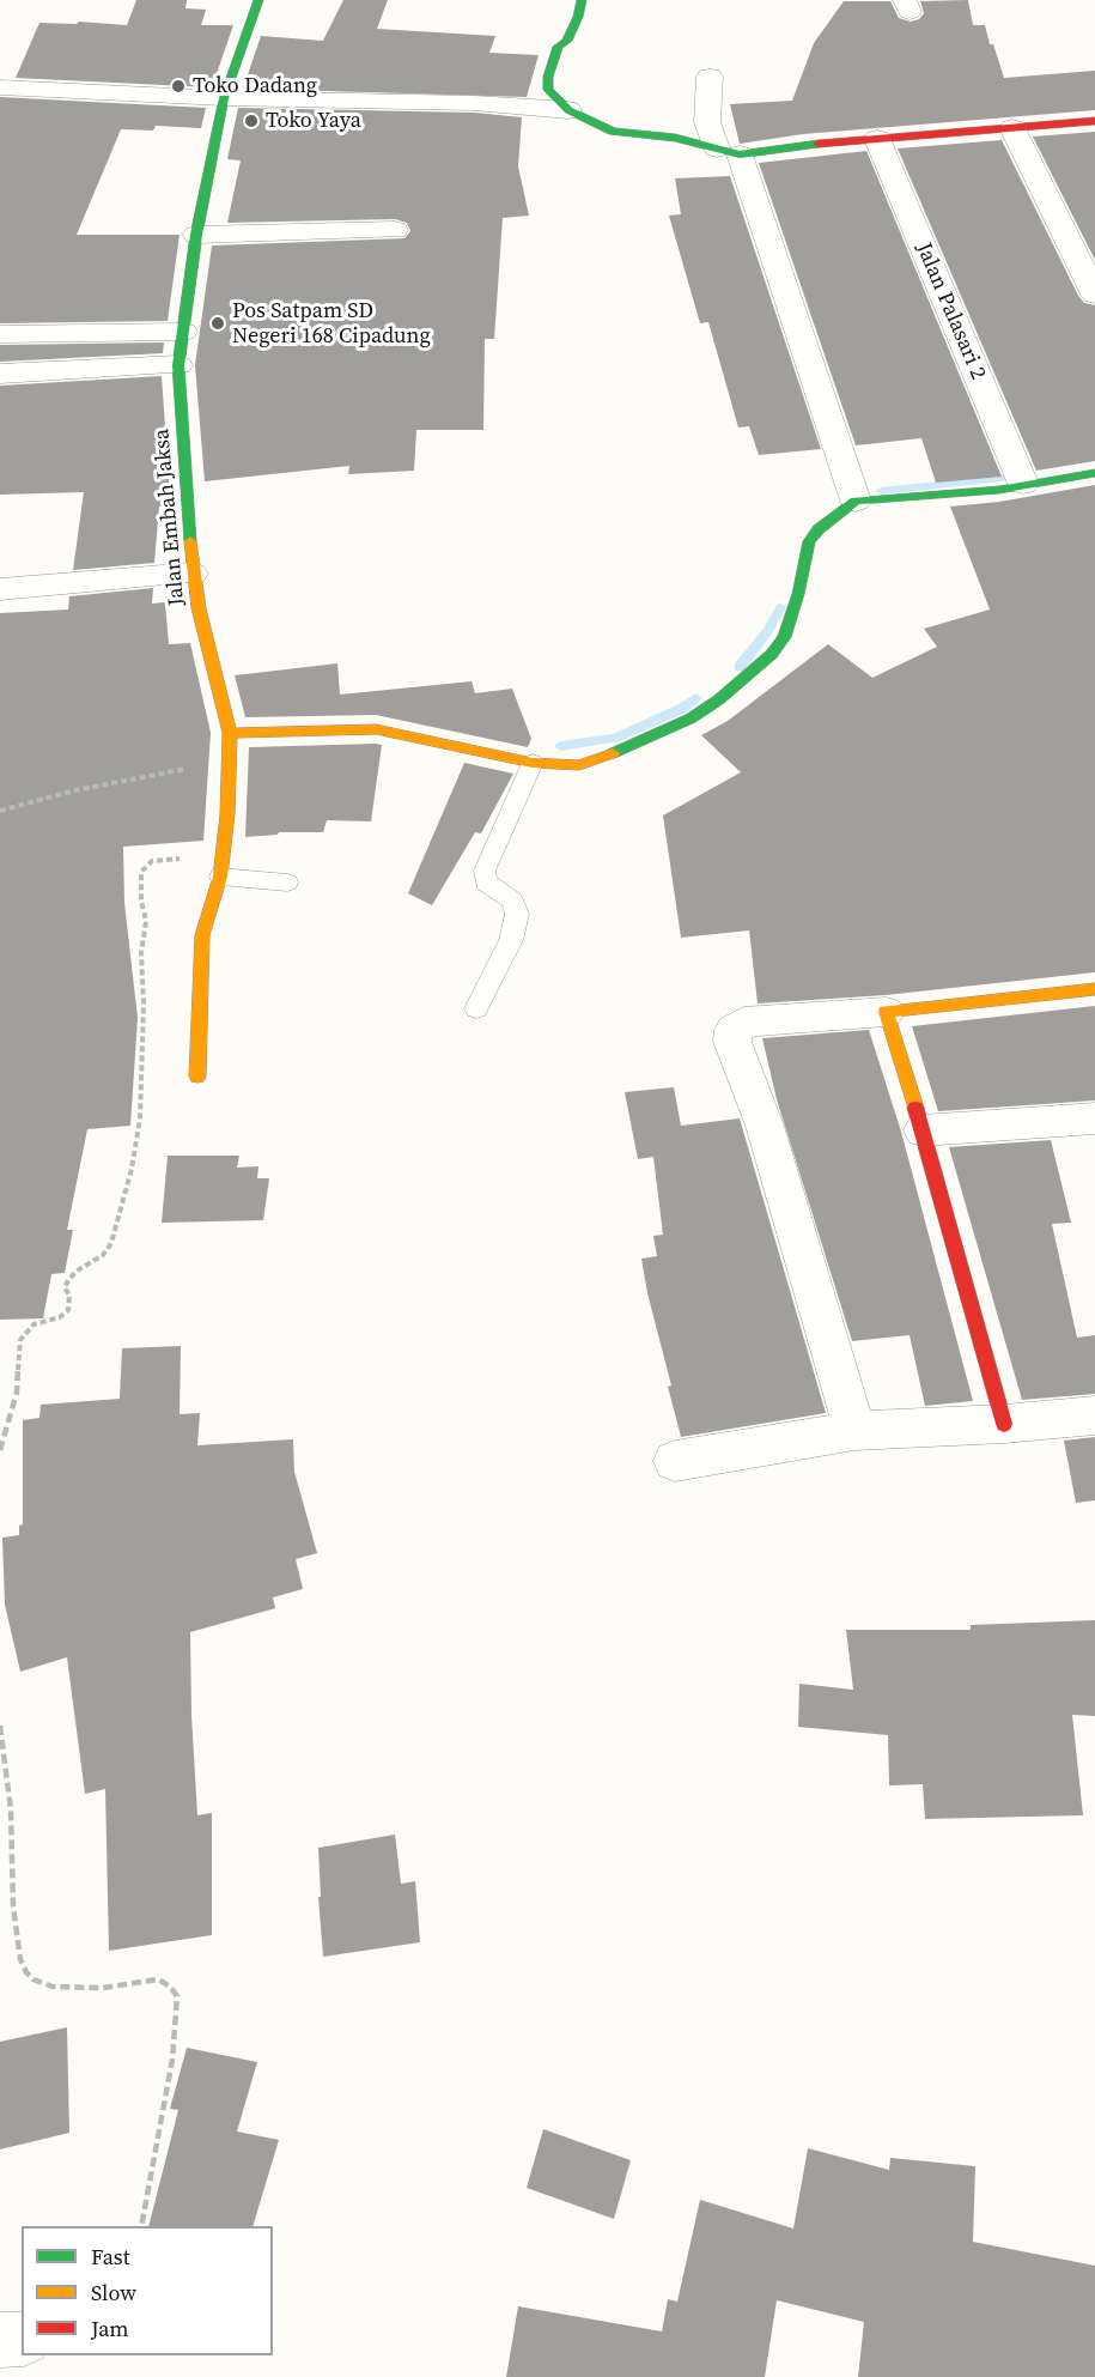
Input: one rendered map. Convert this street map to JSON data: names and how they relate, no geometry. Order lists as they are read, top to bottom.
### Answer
{
  "streets": {
    "street": ["Jalan Palasari 2", "Jalan Embah Jaksa"]
  },
  "places": ["Toko Dadang", "Toko Yaya", "Pos Satpam SD Negeri 168 Cipadung"],
  "legend": ["Fast", "Slow", "Jam"]
}
